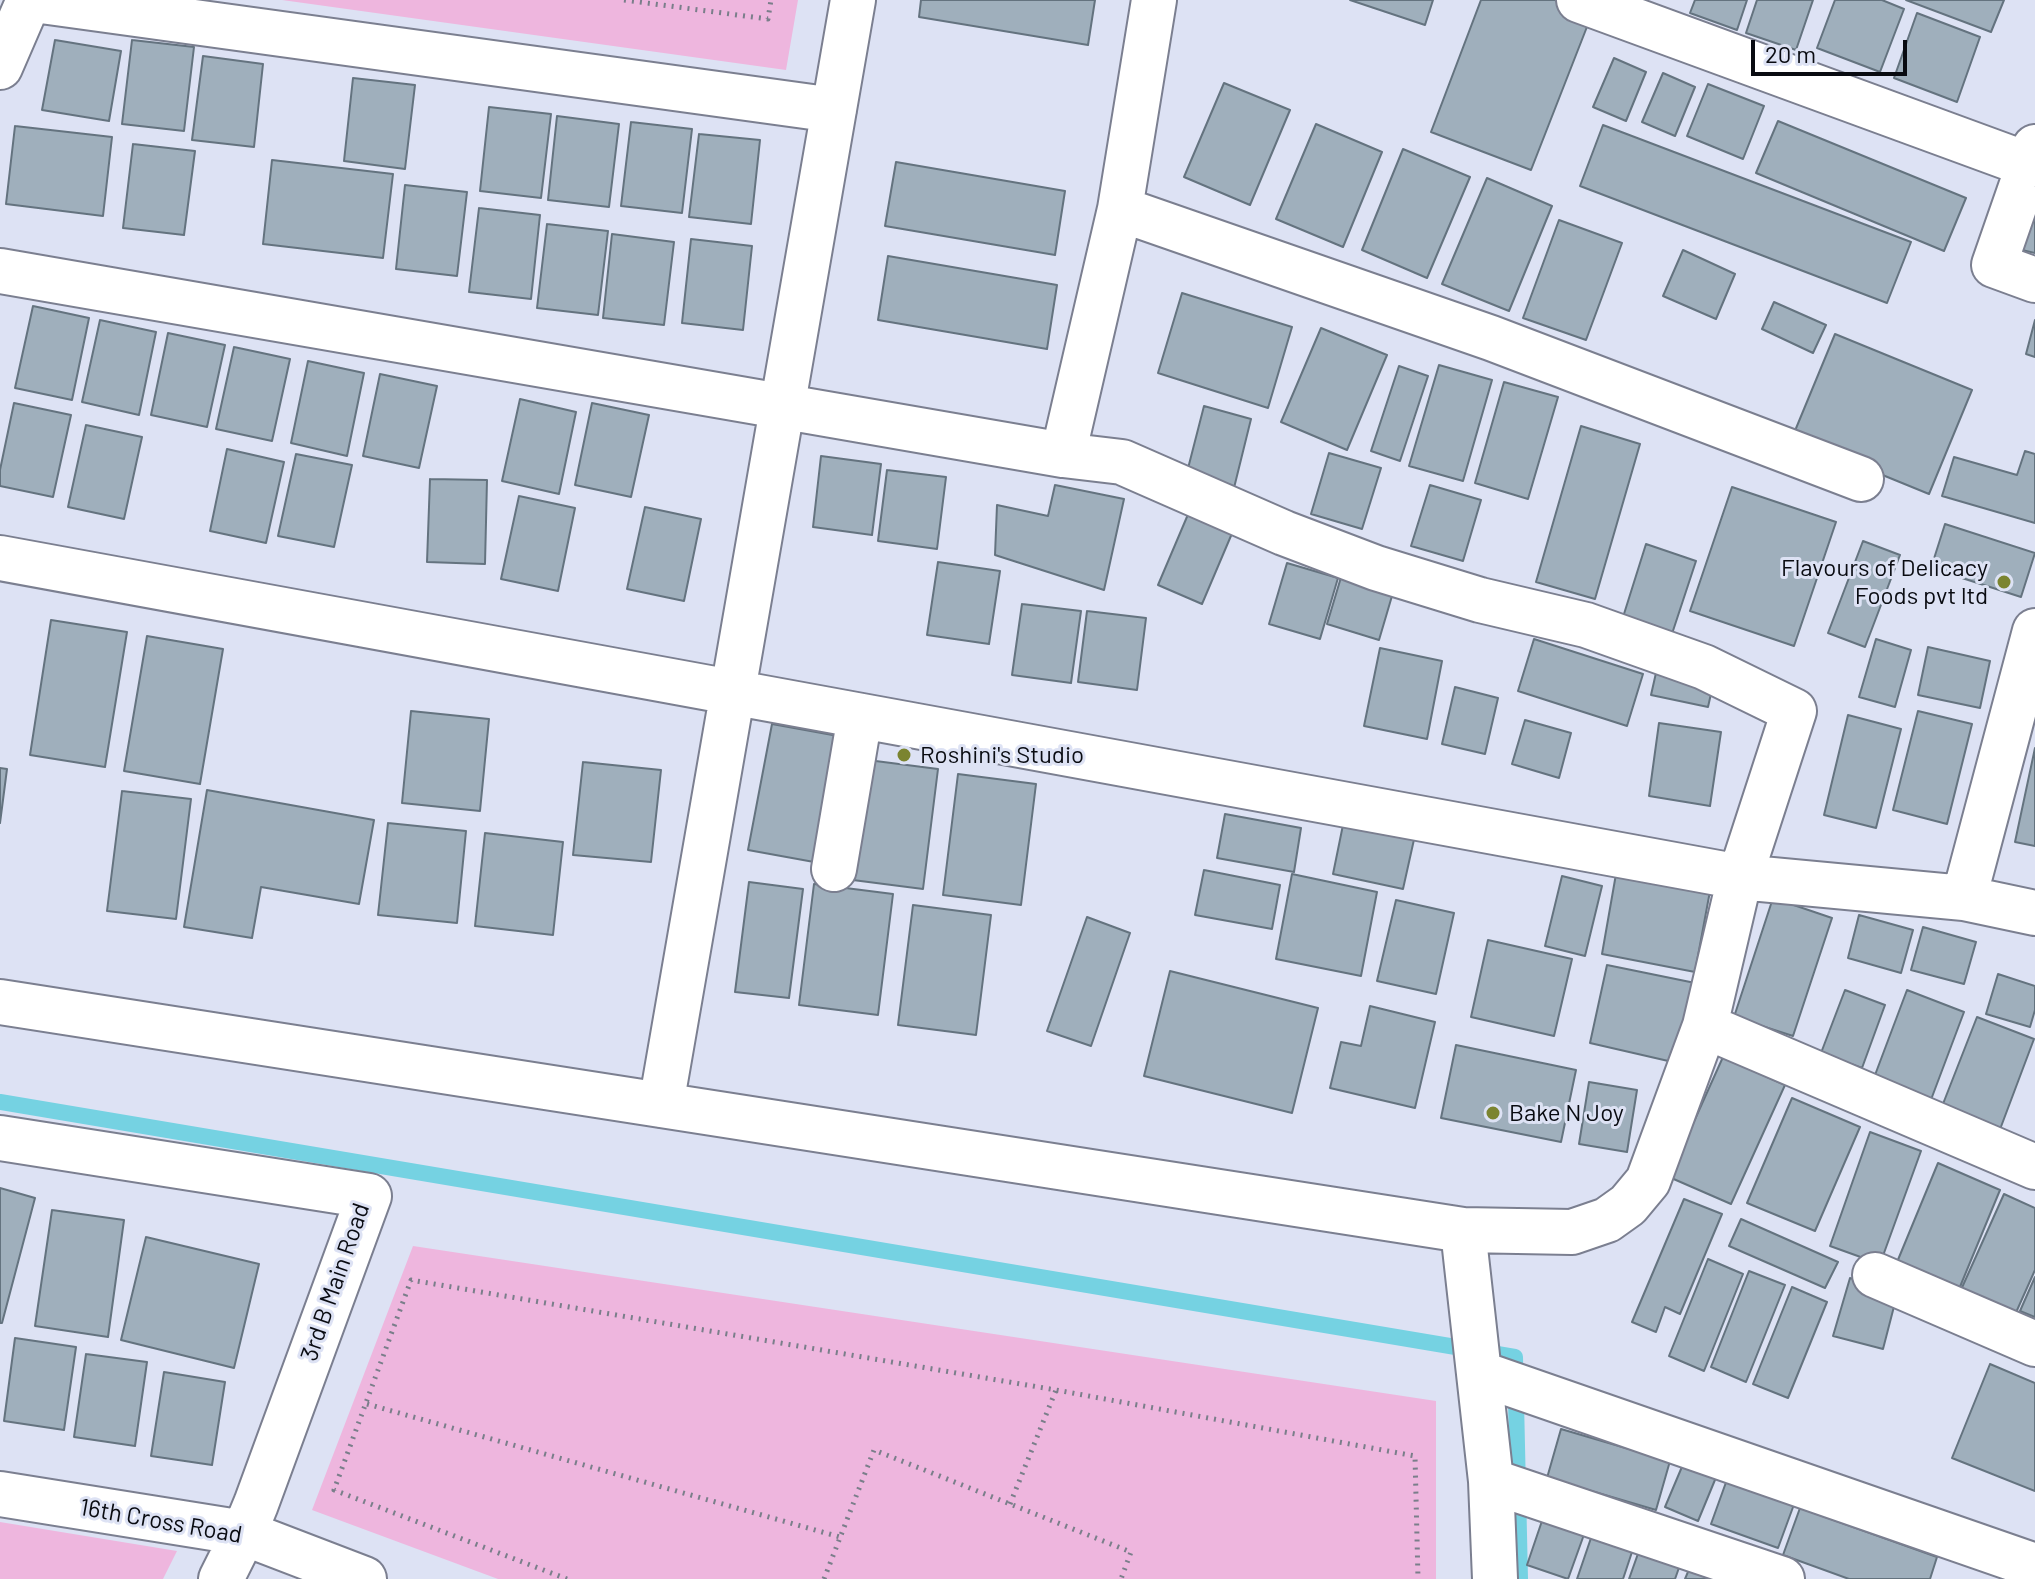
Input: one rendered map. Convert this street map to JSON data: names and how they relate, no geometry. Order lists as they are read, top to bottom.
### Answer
{
  "streets": {
    "street": ["3rd B Main Road", "16th Cross Road"]
  },
  "crossings": [
    ["3rd B Main Road", "16th Cross Road"]
  ],
  "places": ["Flavours of Delicacy Foods pvt ltd", "Roshini's Studio", "Bake N Joy"],
  "scale_bar": "20 m"
}
